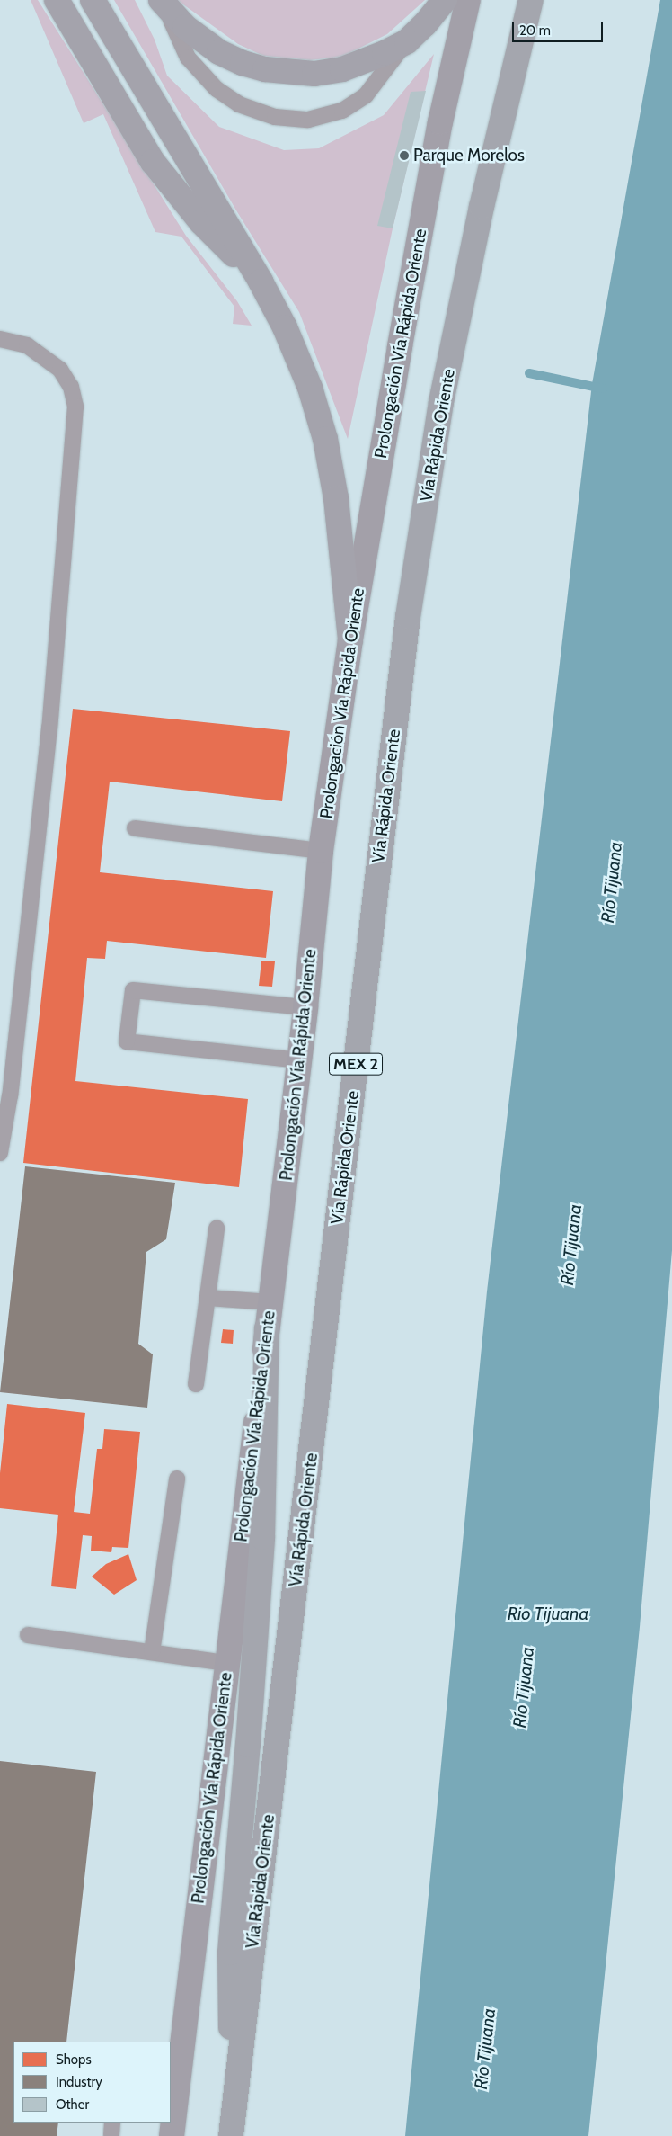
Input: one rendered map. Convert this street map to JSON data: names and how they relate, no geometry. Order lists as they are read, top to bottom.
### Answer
{
  "streets": {
    "highway": ["Vía Rápida Oriente", "MEX 2"],
    "main road": ["Prolongación Vía Rápida Oriente"]
  },
  "water": ["Río Tijuana", "Rio Tijuana"],
  "places": ["Parque Morelos"],
  "legend": ["Shops", "Industry", "Other"],
  "scale_bar": "20 m"
}
